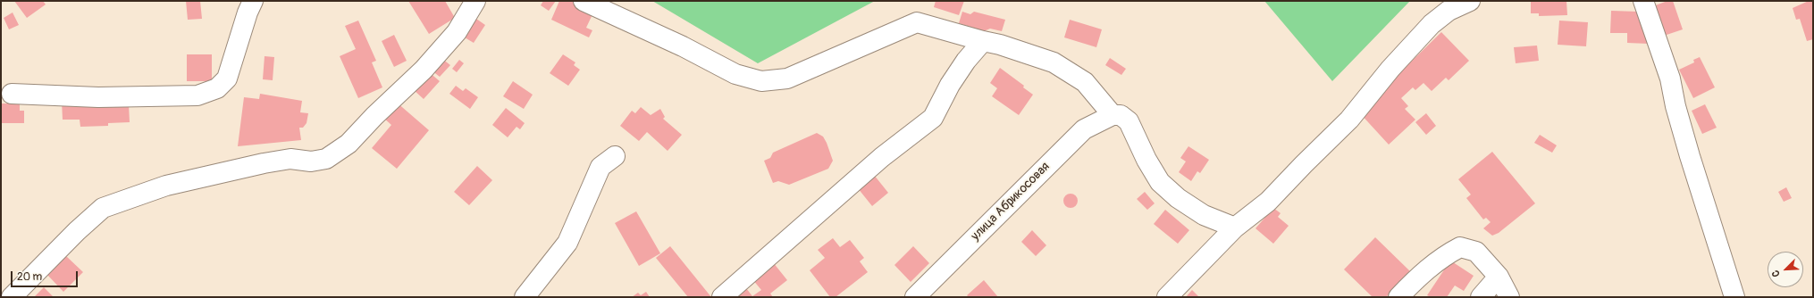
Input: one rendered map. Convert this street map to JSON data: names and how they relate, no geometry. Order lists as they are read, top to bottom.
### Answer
{
  "streets": {
    "street": ["улица Абрикосовая"]
  },
  "scale_bar": "20 m",
  "north": "bottom left"
}
